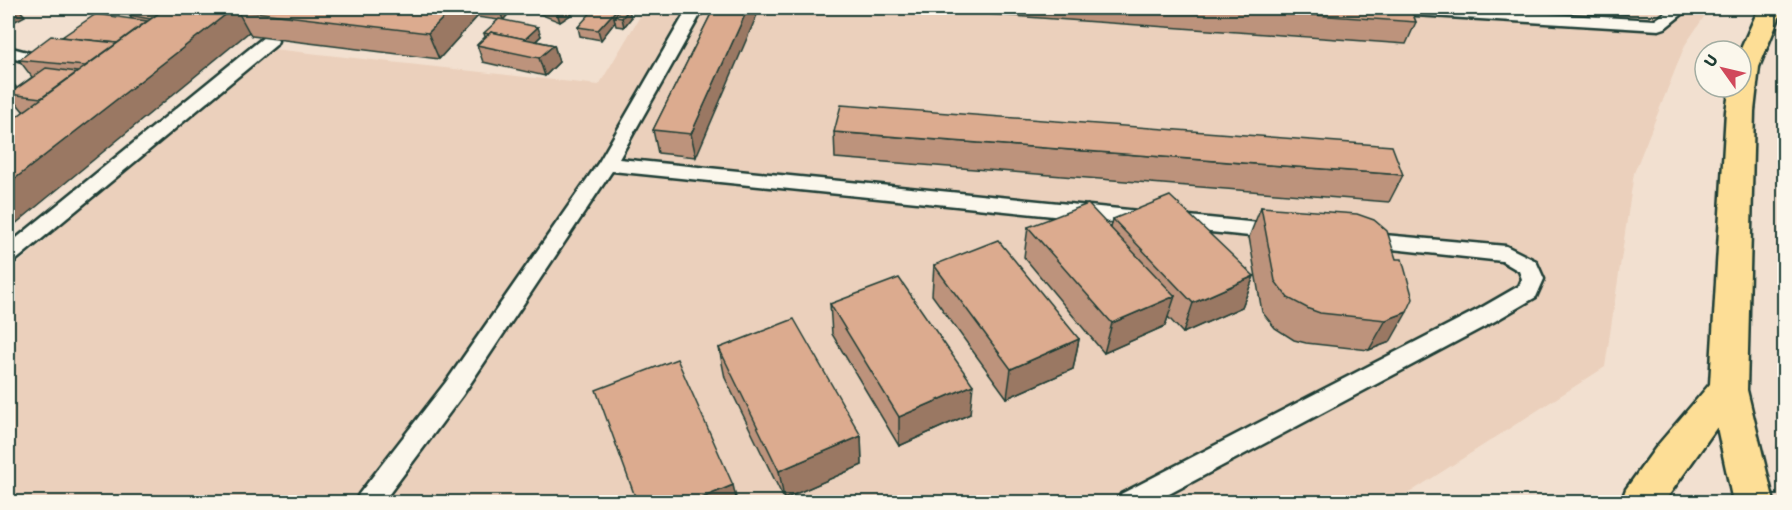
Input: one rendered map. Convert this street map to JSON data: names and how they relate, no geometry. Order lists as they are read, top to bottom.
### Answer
{
  "north": "top left"
}
